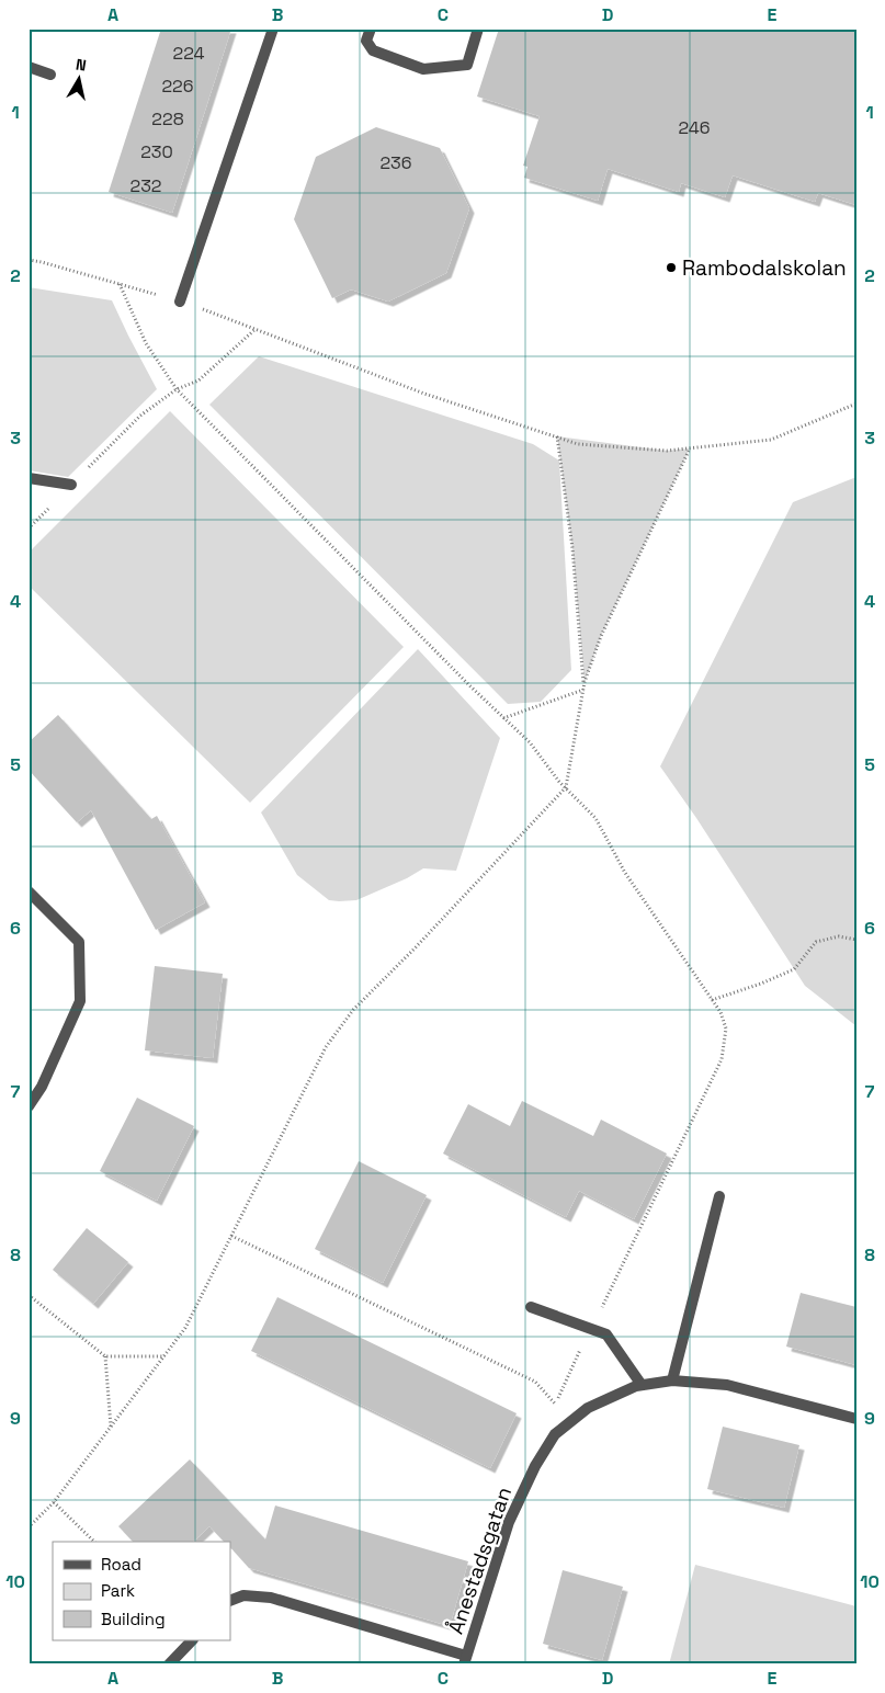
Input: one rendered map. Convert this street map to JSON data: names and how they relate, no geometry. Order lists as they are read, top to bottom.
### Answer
{
  "streets": {
    "street": ["Ånestadsgatan"]
  },
  "places": ["Rambodalskolan"],
  "house_numbers": [
    "224",
    "226",
    "228",
    "246",
    "230",
    "236",
    "232"
  ],
  "legend": ["Road", "Park", "Building"],
  "north": "top",
  "grid": {
    "columns": [
      "A",
      "B",
      "C",
      "D",
      "E"
    ],
    "rows": [
      "1",
      "2",
      "3",
      "4",
      "5",
      "6",
      "7",
      "8",
      "9",
      "10"
    ]
  }
}
